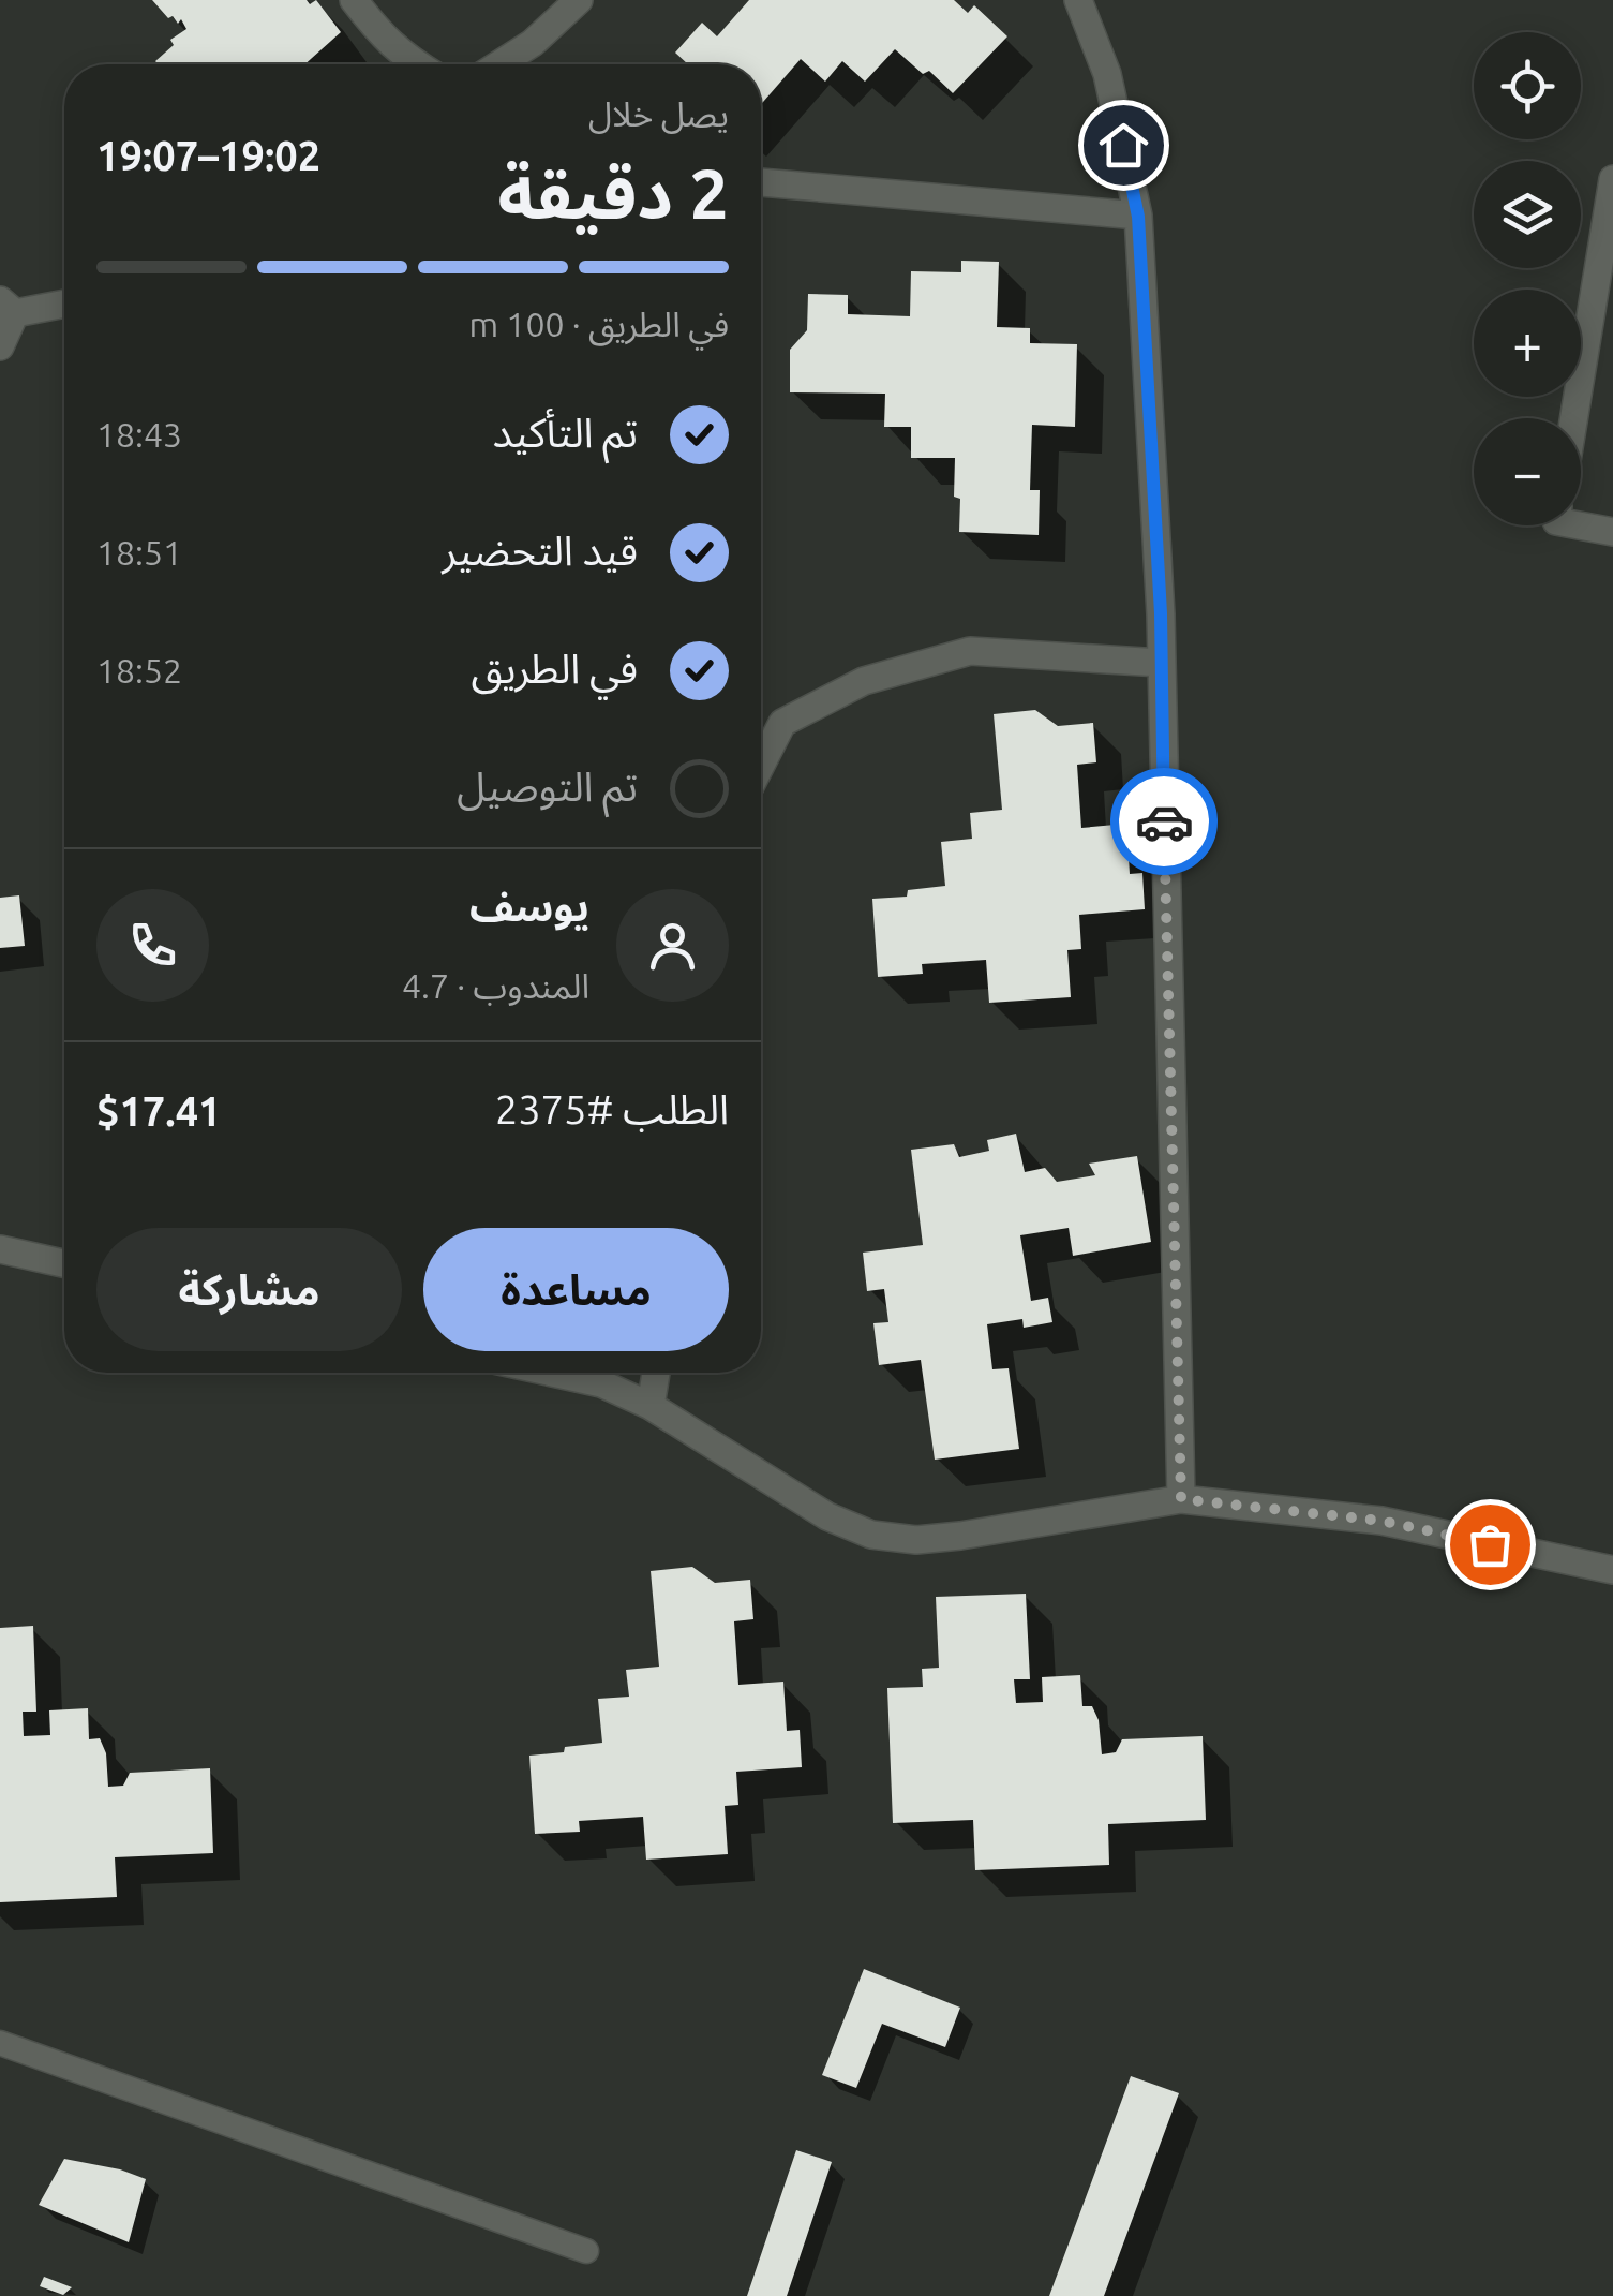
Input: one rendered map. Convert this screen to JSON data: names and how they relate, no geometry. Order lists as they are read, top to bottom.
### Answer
{
  "page": {
    "map_buttons": ["+", "−"],
    "heading": ["2 دقيقة", "يصل خلال", "19:02–19:07"],
    "panel": [
      "يوسف",
      "المندوب · 4.7",
      "الطلب #2375",
      "$17.41"
    ],
    "bar": "في الطريق · 100 m",
    "list": [
      ["تم التأكيد", "18:43"],
      ["قيد التحضير", "18:51"],
      ["في الطريق", "18:52"],
      "تم التوصيل"
    ],
    "buttons": ["مساعدة", "مشاركة"]
  }
}
